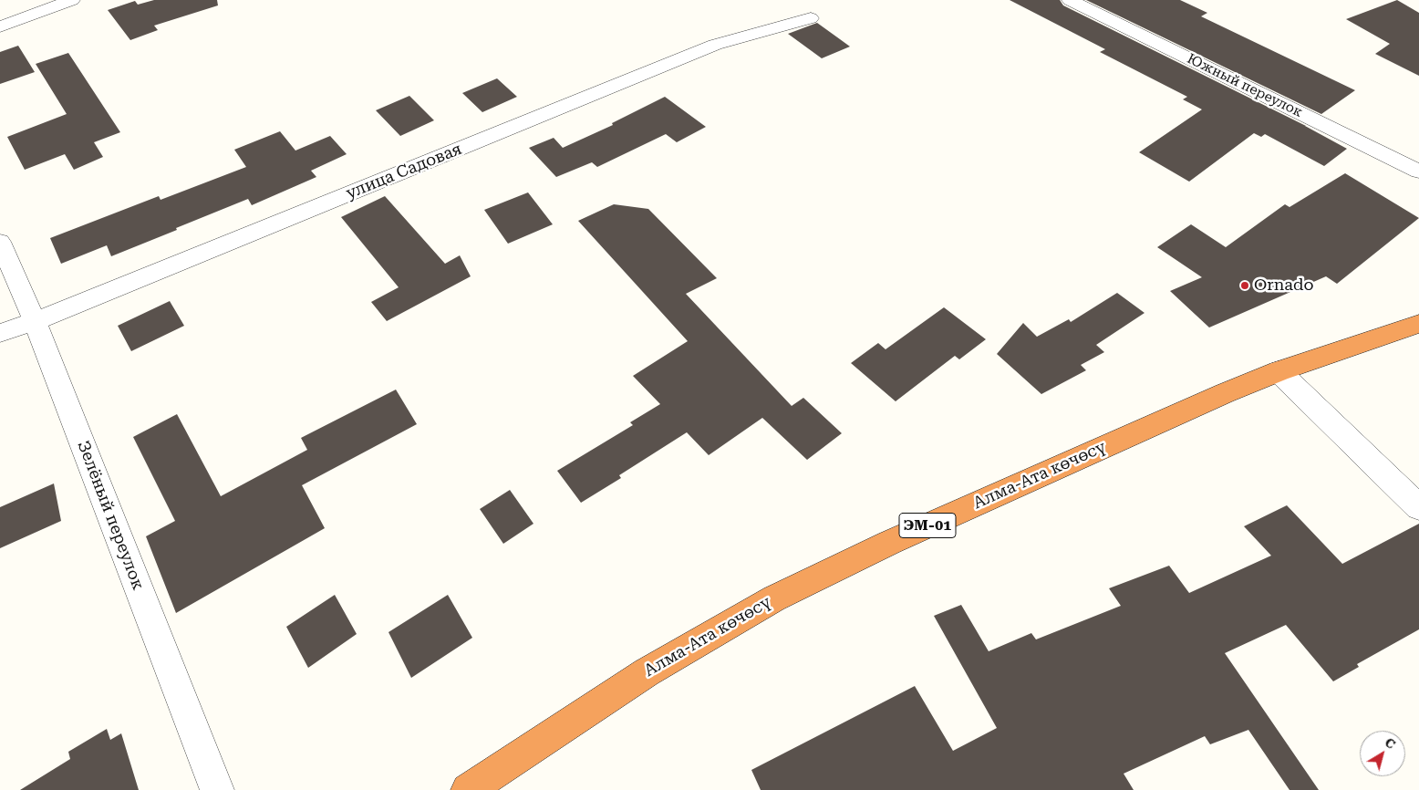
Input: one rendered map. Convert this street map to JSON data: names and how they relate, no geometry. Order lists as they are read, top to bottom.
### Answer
{
  "streets": {
    "highway": ["Алма-Ата көчөсү", "ЭМ-01"],
    "street": ["Южный переулок", "улица Садовая", "Зелёный переулок"]
  },
  "crossings": [
    ["улица Садовая", "Зелёный переулок"]
  ],
  "places": ["Ornado"],
  "north": "top right"
}
